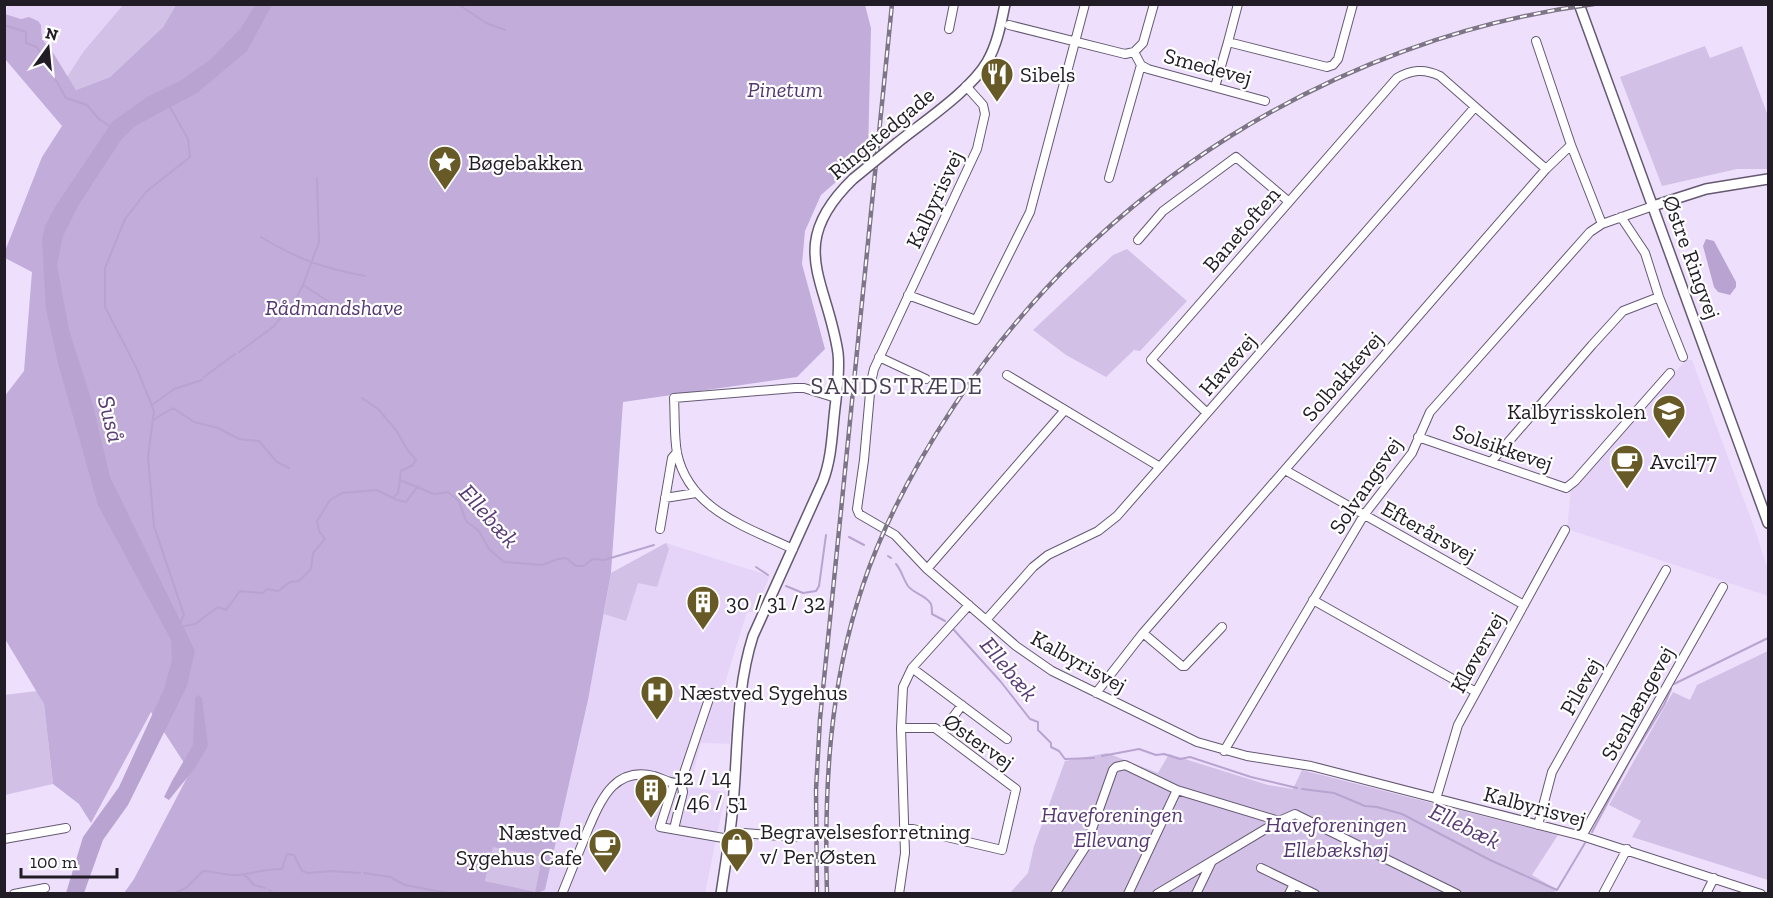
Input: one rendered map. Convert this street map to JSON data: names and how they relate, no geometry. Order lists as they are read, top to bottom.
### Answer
{
  "streets": {
    "street": [
      "Smedevej",
      "Ringstedgade",
      "Kalbyrisvej",
      "Banetoften",
      "Østre Ringvej",
      "Havevej",
      "Solbakkevej",
      "Solsikkevej",
      "Solvangsvej",
      "Efterårsvej",
      "Kløvervej",
      "Pilevej",
      "Stenlængevej",
      "Østervej"
    ]
  },
  "crossings": [
    ["Ringstedgade", "Kalbyrisvej"],
    ["Kalbyrisvej", "Havevej"],
    ["Kalbyrisvej", "Solbakkevej"],
    ["Kalbyrisvej", "Solvangsvej"],
    ["Kalbyrisvej", "Kløvervej"],
    ["Kalbyrisvej", "Pilevej"],
    ["Kalbyrisvej", "Stenlængevej"],
    ["Banetoften", "Havevej"],
    ["Østre Ringvej", "Solvangsvej"],
    ["Solbakkevej", "Efterårsvej"],
    ["Solsikkevej", "Solvangsvej"],
    ["Solvangsvej", "Efterårsvej"],
    ["Efterårsvej", "Kløvervej"]
  ],
  "districts": ["SANDSTRÆDE"],
  "water": ["Suså", "Ellebæk"],
  "parks": [
    "Pinetum",
    "Rådmandshave",
    "Haveforeningen Ellevang",
    "Haveforeningen Ellebækshøj"
  ],
  "places": {
    "restaurant": ["Sibels"],
    "place": ["Bøgebakken"],
    "school or university": ["Kalbyrisskolen"],
    "cafe": ["Avcil77", "Næstved Sygehus Cafe"],
    "building": ["30 / 31 / 32", "12 / 14 / 46 / 51"],
    "hospital": ["Næstved Sygehus"],
    "shop": ["Begravelsesforretning v/ Per Østen"]
  },
  "scale_bar": "100 m",
  "north": "top"
}
